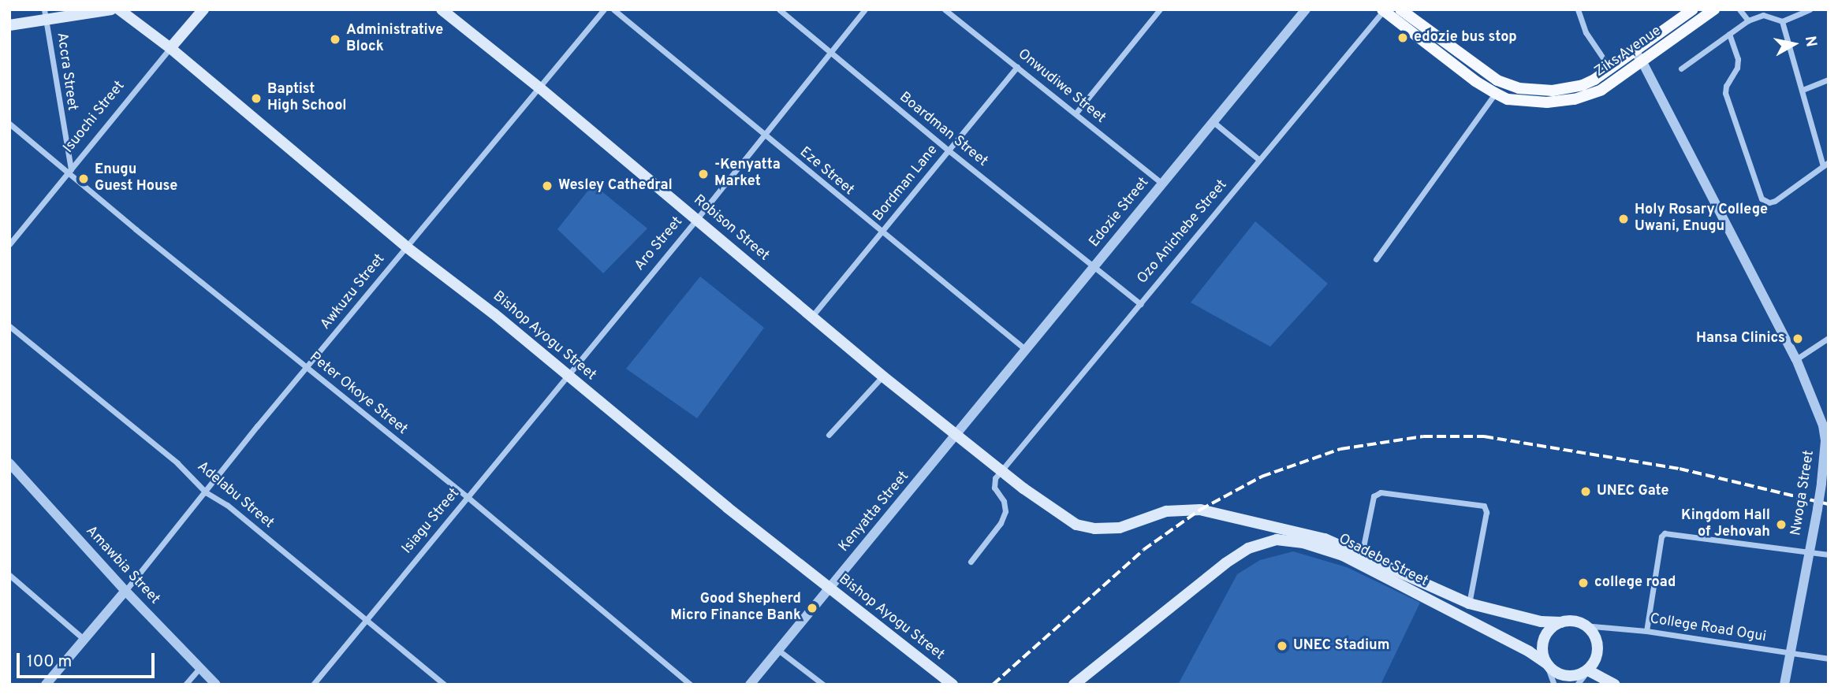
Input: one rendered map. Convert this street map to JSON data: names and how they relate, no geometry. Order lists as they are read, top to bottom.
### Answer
{
  "streets": {
    "main road": [
      "Ziks Avenue",
      "Isuochi Street",
      "Robison Street",
      "Bishop Ayogu Street",
      "Osadebe Street"
    ],
    "street": [
      "Accra Street",
      "Onwudiwe Street",
      "Boardman Street",
      "Eze Street",
      "Bordman Lane",
      "Edozie Street",
      "Ozo Anichebe Street",
      "Aro Street",
      "Awkuzu Street",
      "Peter Okoye Street",
      "Nwoga Street",
      "Adelabu Street",
      "Kenyatta Street",
      "Isiagu Street",
      "Amawbia Street",
      "College Road Ogui"
    ]
  },
  "crossings": [
    ["Ziks Avenue", "Ozo Anichebe Street"],
    ["Ziks Avenue", "Nwoga Street"],
    ["Accra Street", "Isuochi Street"],
    ["Accra Street", "Peter Okoye Street"],
    ["Onwudiwe Street", "Bordman Lane"],
    ["Onwudiwe Street", "Edozie Street"],
    ["Isuochi Street", "Bishop Ayogu Street"],
    ["Isuochi Street", "Peter Okoye Street"],
    ["Boardman Street", "Bordman Lane"],
    ["Boardman Street", "Edozie Street"],
    ["Boardman Street", "Ozo Anichebe Street"],
    ["Boardman Street", "Aro Street"],
    ["Eze Street", "Bordman Lane"],
    ["Eze Street", "Edozie Street"],
    ["Eze Street", "Aro Street"],
    ["Bordman Lane", "Robison Street"],
    ["Edozie Street", "Robison Street"],
    ["Edozie Street", "Kenyatta Street"],
    ["Robison Street", "Ozo Anichebe Street"],
    ["Robison Street", "Aro Street"],
    ["Robison Street", "Awkuzu Street"],
    ["Robison Street", "Kenyatta Street"],
    ["Robison Street", "Osadebe Street"],
    ["Ozo Anichebe Street", "Osadebe Street"],
    ["Aro Street", "Bishop Ayogu Street"],
    ["Aro Street", "Isiagu Street"],
    ["Awkuzu Street", "Bishop Ayogu Street"],
    ["Awkuzu Street", "Peter Okoye Street"],
    ["Awkuzu Street", "Adelabu Street"],
    ["Awkuzu Street", "Amawbia Street"],
    ["Bishop Ayogu Street", "Kenyatta Street"],
    ["Bishop Ayogu Street", "Isiagu Street"],
    ["Peter Okoye Street", "Isiagu Street"],
    ["Nwoga Street", "College Road Ogui"],
    ["Adelabu Street", "Isiagu Street"],
    ["Osadebe Street", "College Road Ogui"]
  ],
  "places": [
    "edozie bus stop",
    "Administrative Block",
    "Baptist High School",
    "-Kenyatta Market",
    "Enugu Guest House",
    "Wesley Cathedral",
    "Holy Rosary College Uwani, Enugu",
    "Hansa Clinics",
    "UNEC Gate",
    "Kingdom Hall of Jehovah",
    "college road",
    "Good Shepherd Micro Finance Bank",
    "UNEC Stadium"
  ],
  "scale_bar": "100 m",
  "north": "right"
}
